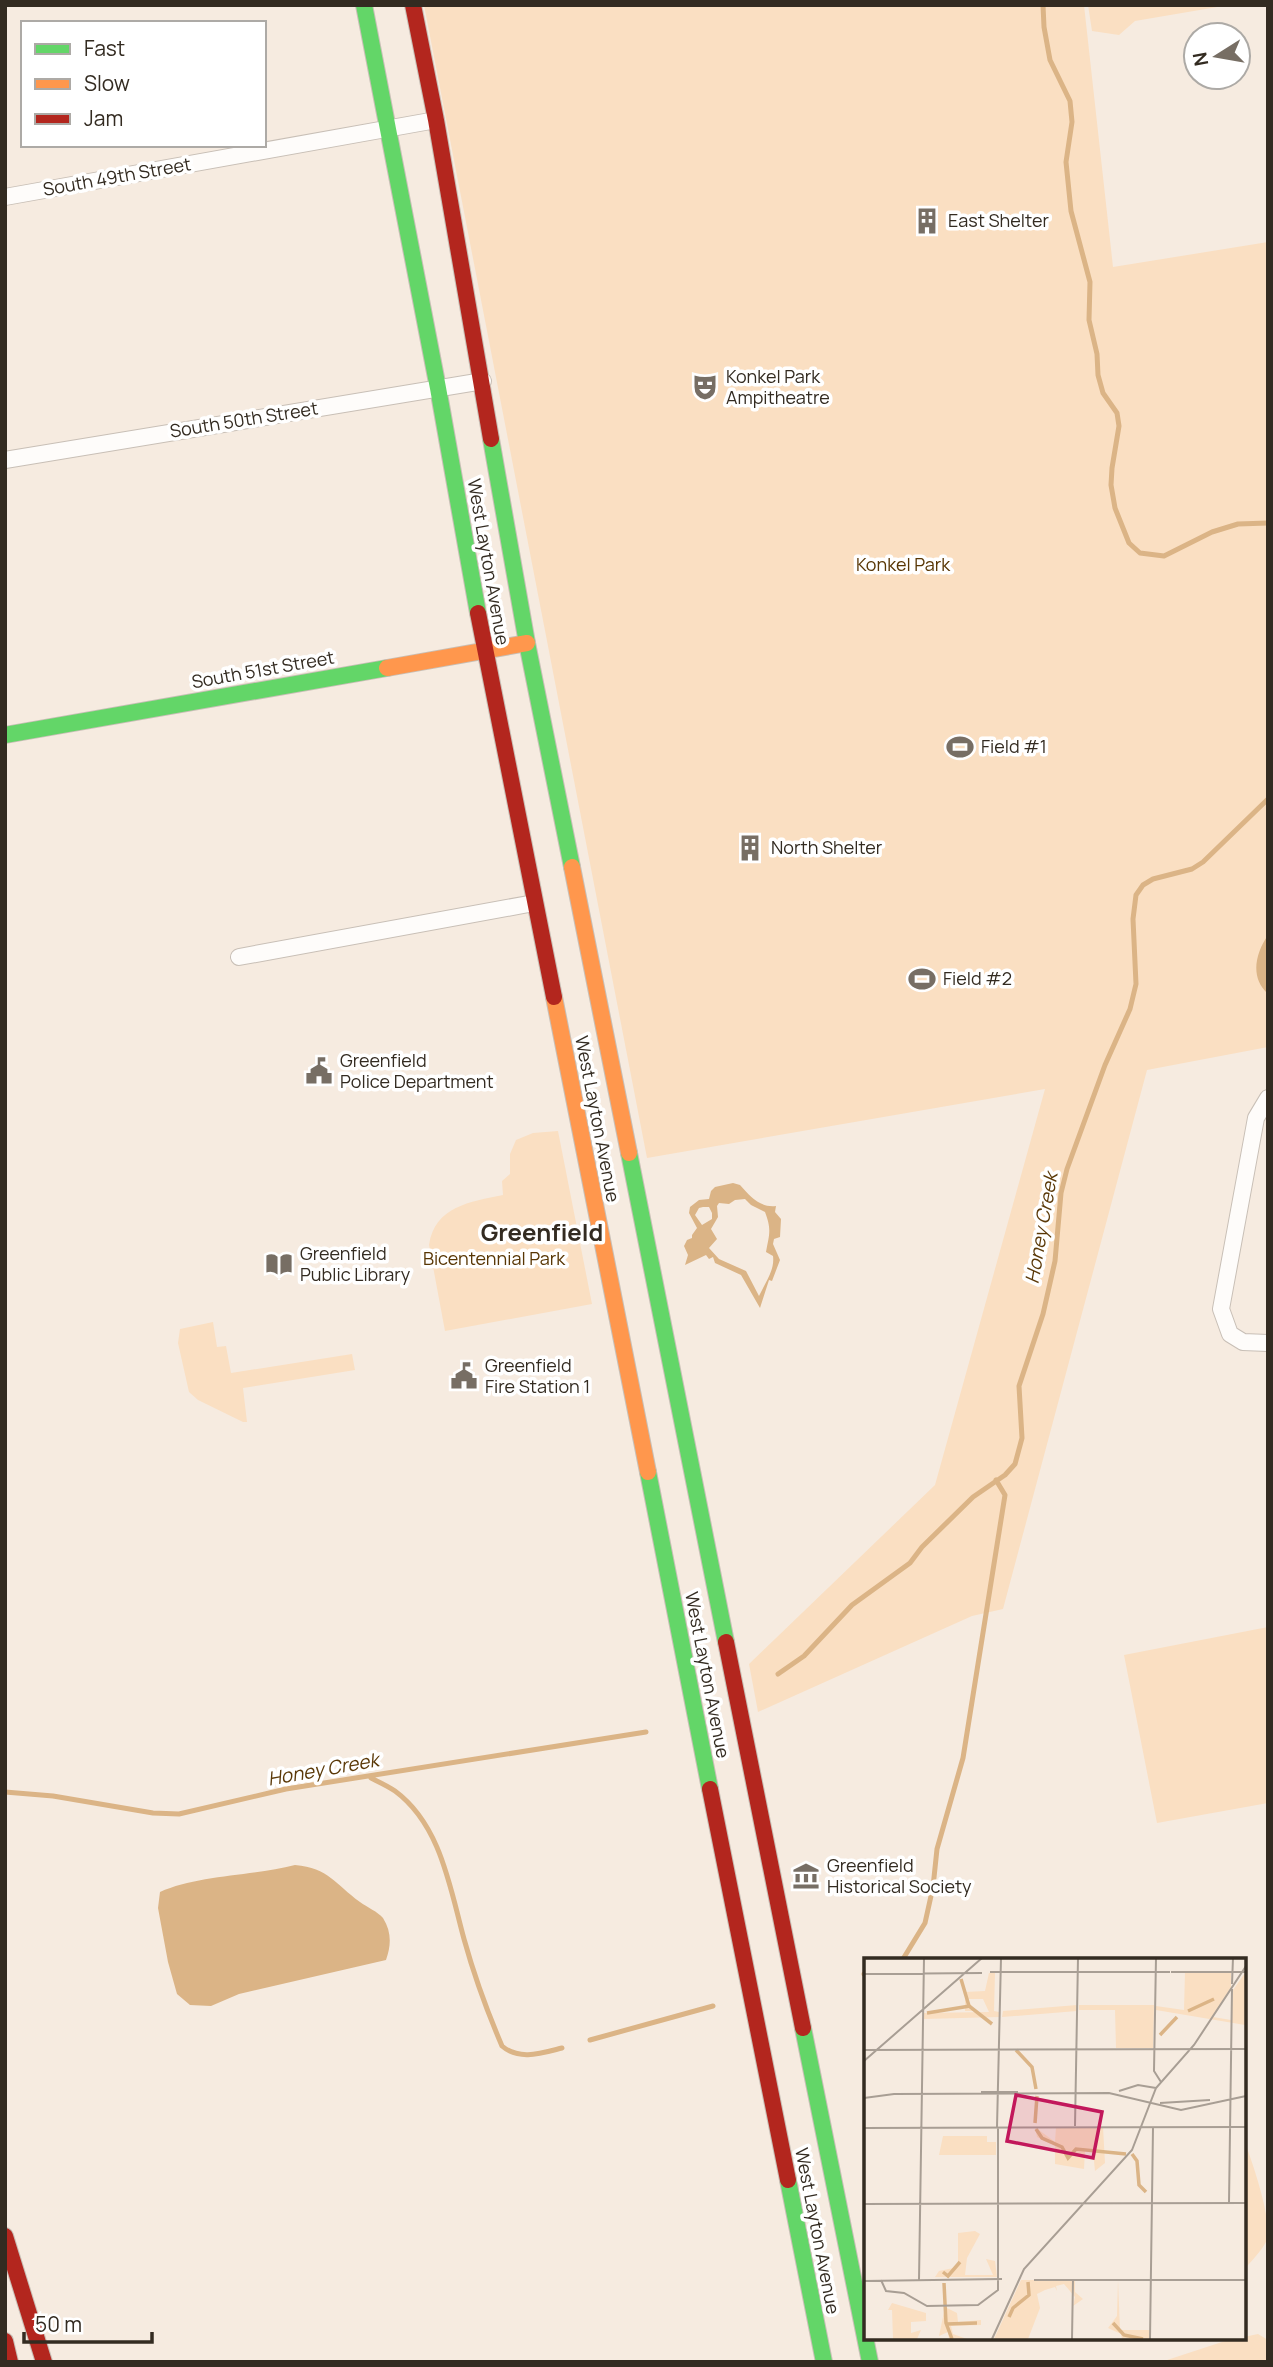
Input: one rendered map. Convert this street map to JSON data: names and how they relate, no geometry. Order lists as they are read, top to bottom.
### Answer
{
  "streets": {
    "main road": ["West Layton Avenue", "South 51st Street"],
    "street": ["South 49th Street", "South 50th Street"]
  },
  "crossings": [
    ["South 49th Street", "West Layton Avenue"],
    ["South 50th Street", "West Layton Avenue"],
    ["West Layton Avenue", "South 51st Street"]
  ],
  "districts": ["Greenfield"],
  "water": ["Honey Creek"],
  "parks": ["Konkel Park", "Bicentennial Park"],
  "places": {
    "building": ["East Shelter", "North Shelter"],
    "theatre": ["Konkel Park Ampitheatre"],
    "sports": ["Field #1", "Field #2"],
    "public building": ["Greenfield Police Department", "Greenfield Fire Station 1"],
    "library": ["Greenfield Public Library"],
    "museum": ["Greenfield Historical Society"]
  },
  "legend": ["Fast", "Slow", "Jam"],
  "scale_bar": "50 m",
  "north": "left"
}
